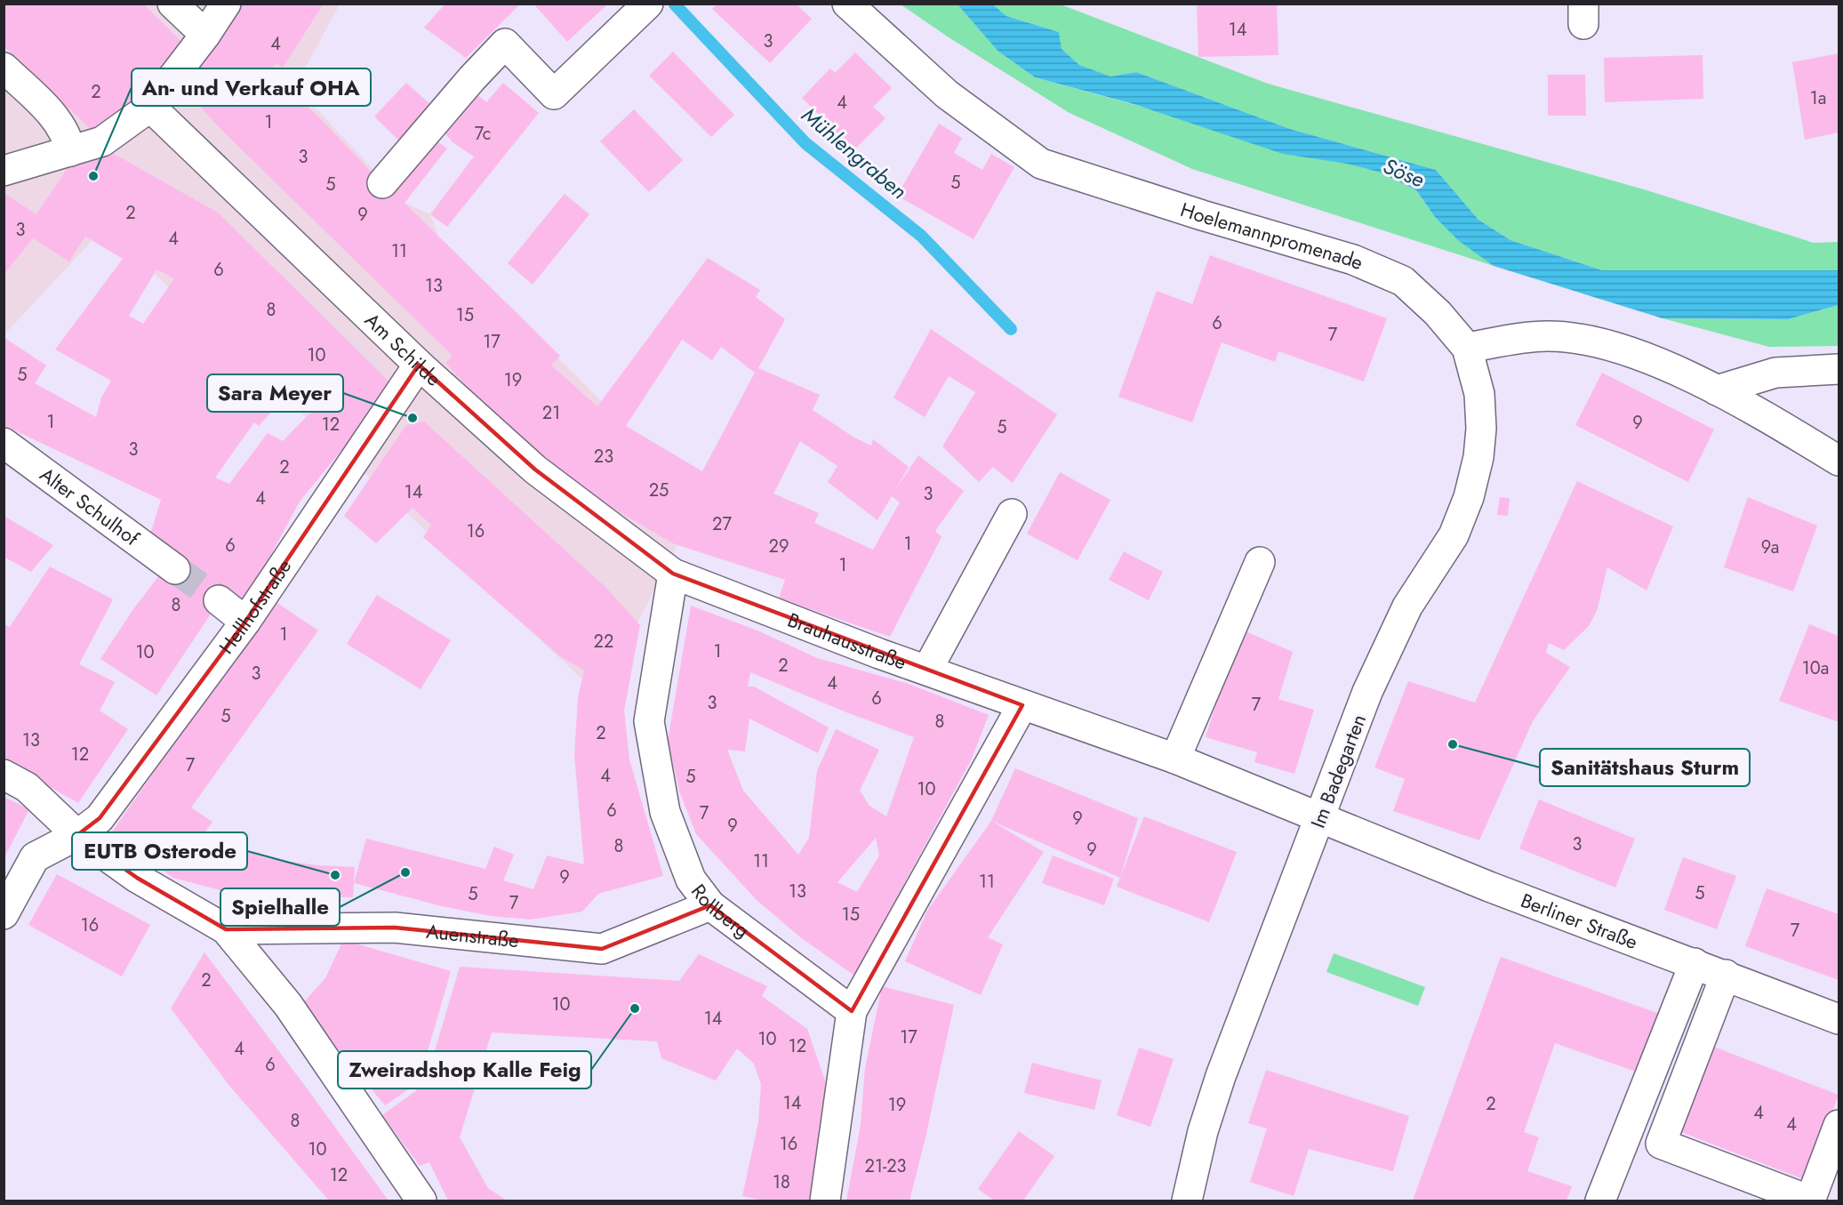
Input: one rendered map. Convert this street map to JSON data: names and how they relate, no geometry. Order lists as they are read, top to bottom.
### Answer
{
  "streets": {
    "street": [
      "Hoelemannpromenade",
      "Am Schilde",
      "Alter Schulhof",
      "Hellhofstraße",
      "Brauhausstraße",
      "Im Badegarten",
      "Rollberg",
      "Berliner Straße",
      "Auenstraße"
    ]
  },
  "crossings": [
    ["Hoelemannpromenade", "Im Badegarten"],
    ["Am Schilde", "Hellhofstraße"],
    ["Am Schilde", "Brauhausstraße"],
    ["Am Schilde", "Rollberg"],
    ["Brauhausstraße", "Im Badegarten"],
    ["Brauhausstraße", "Rollberg"],
    ["Brauhausstraße", "Berliner Straße"],
    ["Im Badegarten", "Berliner Straße"],
    ["Rollberg", "Auenstraße"]
  ],
  "water": ["Mühlengraben", "Söse"],
  "places": [
    "An- und Verkauf OHA",
    "Sara Meyer",
    "Sanitätshaus Sturm",
    "Spielhalle",
    "EUTB Osterode",
    "Zweiradshop Kalle Feig"
  ],
  "house_numbers": [
    "14",
    "3",
    "4",
    "2",
    "1a",
    "4",
    "1",
    "7c",
    "3",
    "5",
    "5",
    "2",
    "9",
    "3",
    "4",
    "11",
    "6",
    "13",
    "8",
    "15",
    "6",
    "7",
    "17",
    "10",
    "5",
    "19",
    "21",
    "1",
    "9",
    "12",
    "5",
    "3",
    "23",
    "2",
    "25",
    "14",
    "3",
    "4",
    "27",
    "16",
    "1",
    "6",
    "29",
    "9a",
    "1",
    "8",
    "1",
    "22",
    "1",
    "10",
    "2",
    "10a",
    "3",
    "4",
    "6",
    "3",
    "7",
    "5",
    "8",
    "2",
    "13",
    "12",
    "7",
    "4",
    "5",
    "10",
    "6",
    "7",
    "9",
    "9",
    "3",
    "8",
    "9",
    "11",
    "9",
    "11",
    "13",
    "5",
    "5",
    "7",
    "15",
    "16",
    "7",
    "2",
    "10",
    "14",
    "17",
    "10",
    "12",
    "4",
    "6",
    "14",
    "2",
    "19",
    "4",
    "8",
    "4",
    "16",
    "10",
    "21-23",
    "12",
    "18"
  ]
}
